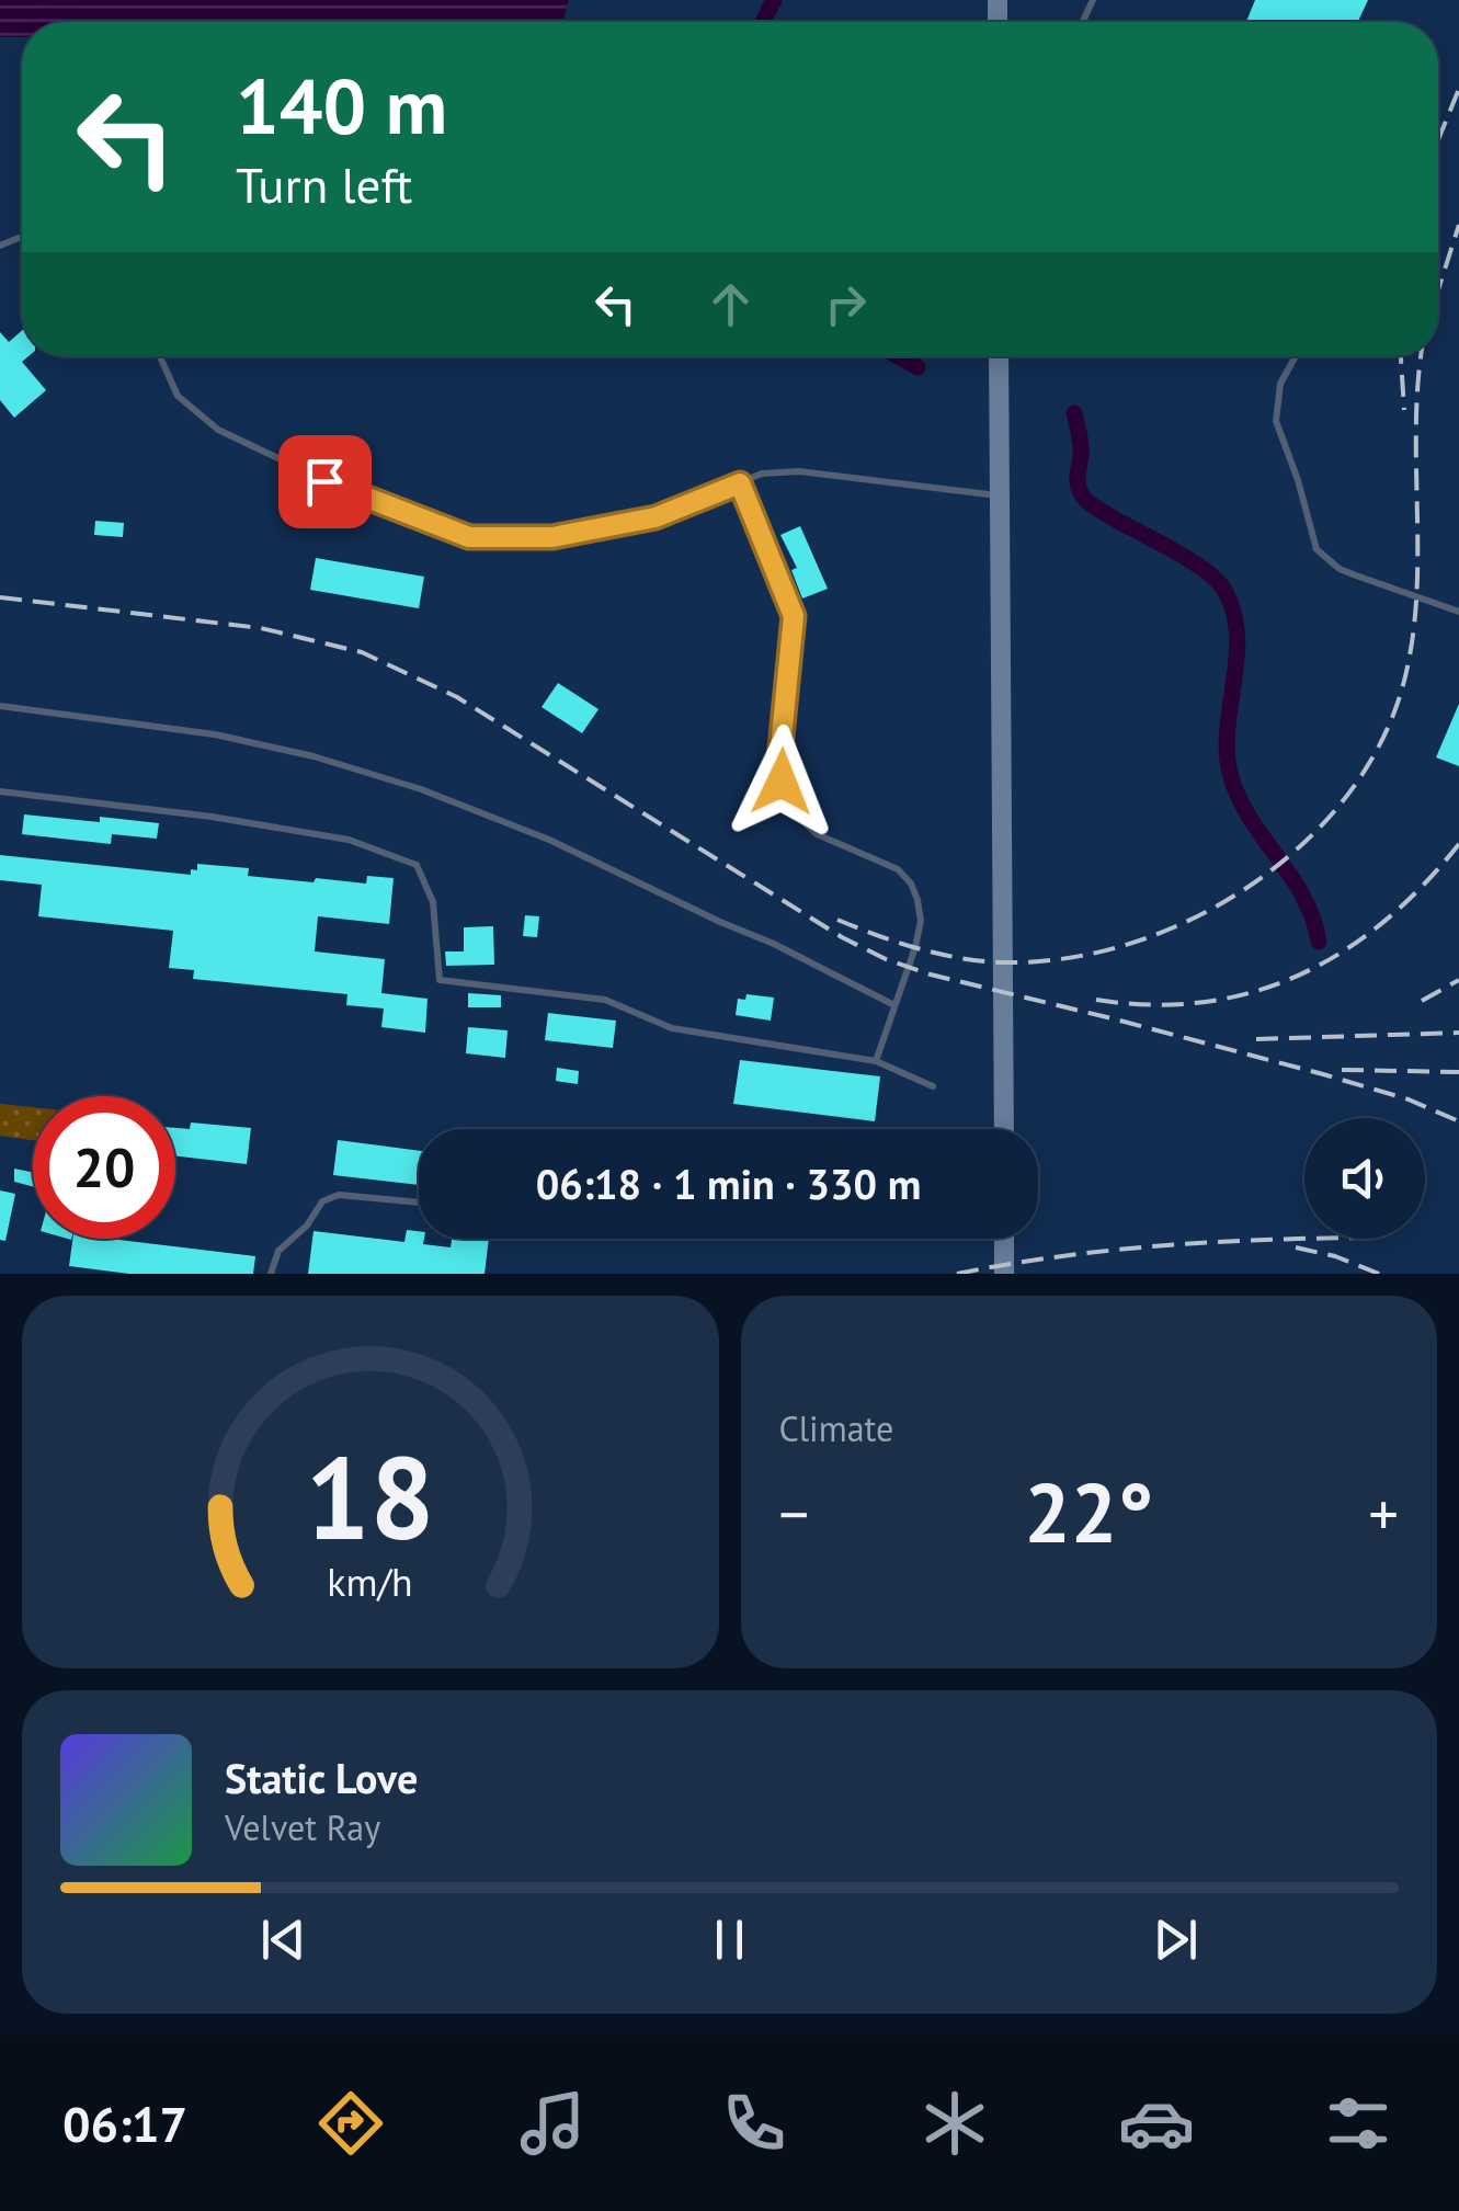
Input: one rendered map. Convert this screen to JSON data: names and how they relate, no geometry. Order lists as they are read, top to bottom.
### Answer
{
  "page": {
    "turn": ["140 m", "Turn left"],
    "limit": "20",
    "trip": "06:18 · 1 min · 330 m",
    "tile": "Climate",
    "heat": ["−", "22°", "+"],
    "song": ["Static Love", "Velvet Ray"],
    "tabs": "06:17",
    "gauge": ["18", "km/h"]
  }
}
